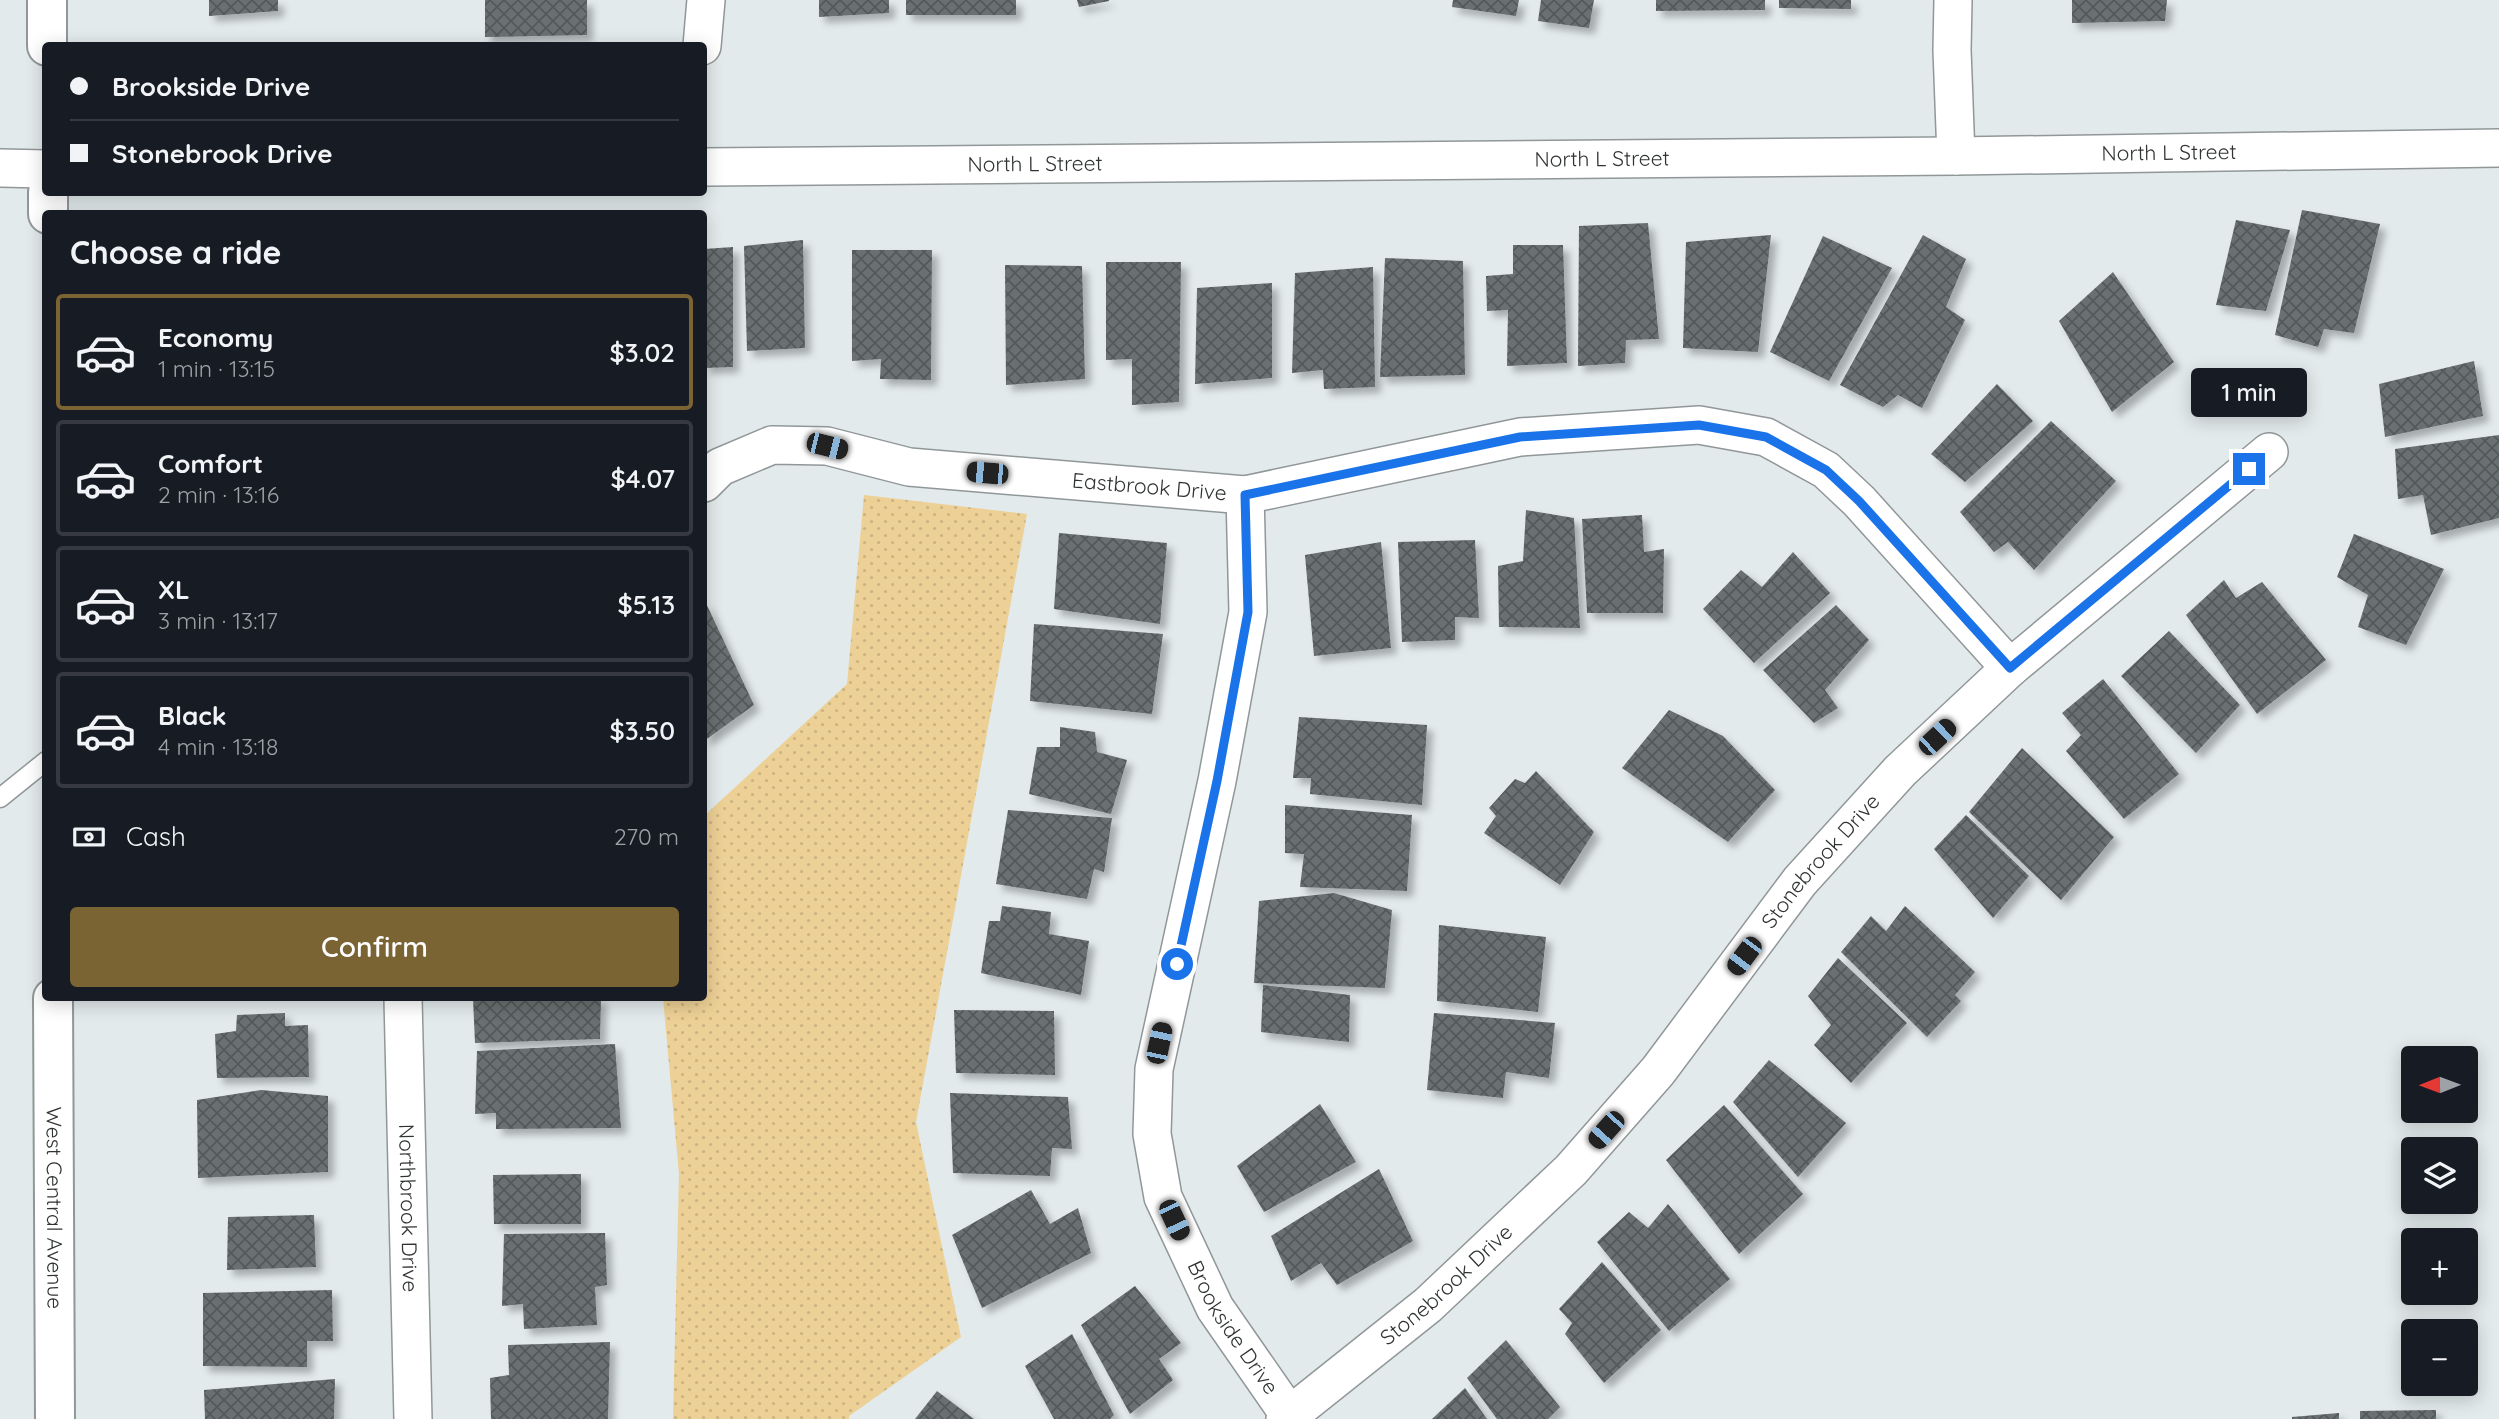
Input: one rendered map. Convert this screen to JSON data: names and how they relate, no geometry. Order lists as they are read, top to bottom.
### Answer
{
  "streets": {
    "main road": ["West Central Avenue"],
    "street": [
      "North L Street",
      "Eastbrook Drive",
      "Stonebrook Drive",
      "Northbrook Drive",
      "Brookside Drive"
    ]
  },
  "crossings": [
    ["Eastbrook Drive", "Stonebrook Drive"],
    ["Eastbrook Drive", "Brookside Drive"],
    ["Stonebrook Drive", "Brookside Drive"]
  ],
  "north": "left",
  "page": {
    "banner": ["Brookside Drive", "Stonebrook Drive"],
    "heading": "Choose a ride",
    "list": [
      {
        "name": "Economy",
        "note": "1 min · 13:15",
        "value": "$3.02"
      },
      {
        "name": "Comfort",
        "note": "2 min · 13:16",
        "value": "$4.07"
      },
      {
        "name": "XL",
        "note": "3 min · 13:17",
        "value": "$5.13"
      },
      {
        "name": "Black",
        "note": "4 min · 13:18",
        "value": "$3.50"
      }
    ],
    "bubble": "1 min",
    "pay": ["Cash", "270 m"],
    "buttons": "Confirm",
    "map_buttons": ["+", "−"]
  }
}
